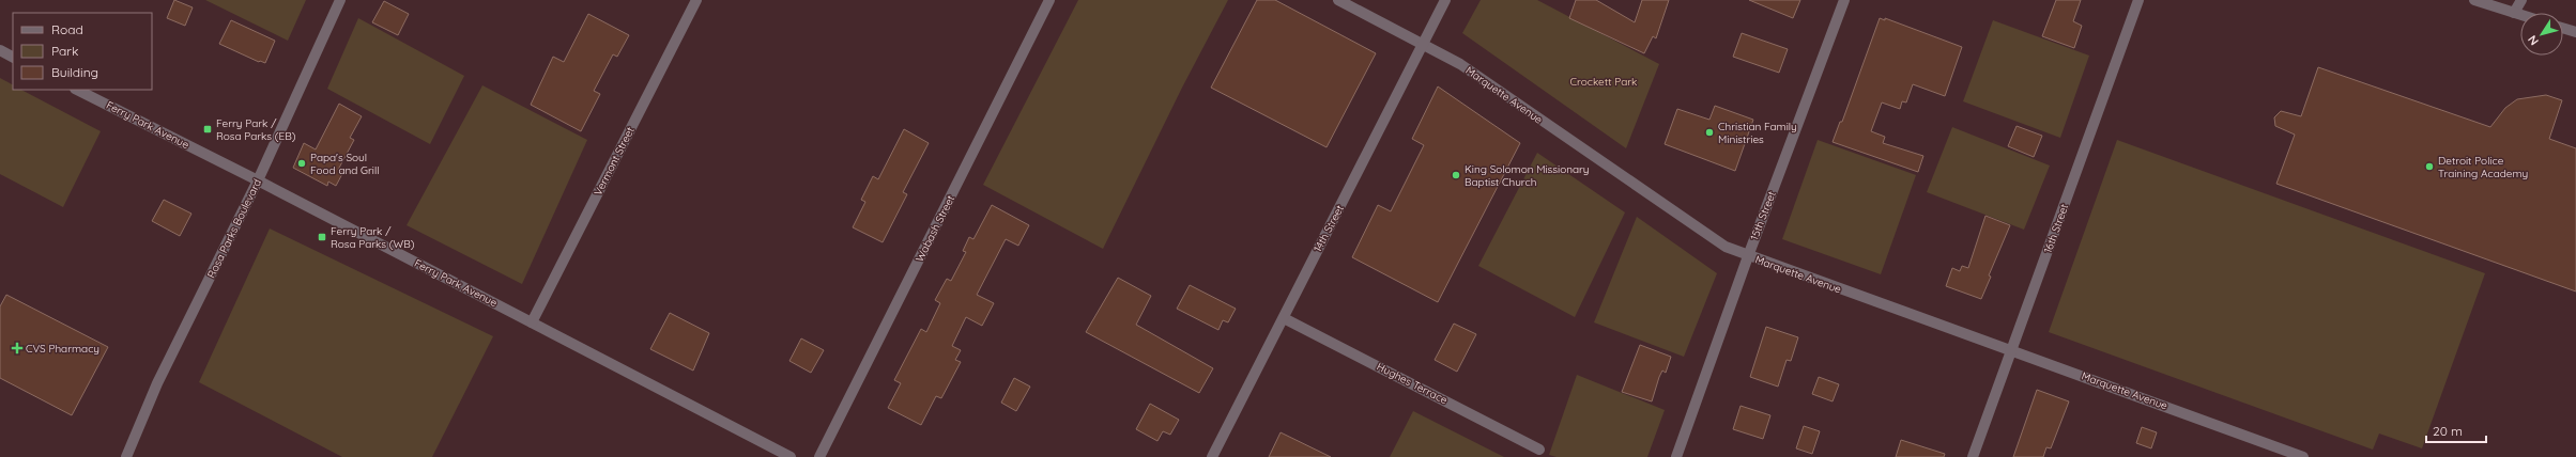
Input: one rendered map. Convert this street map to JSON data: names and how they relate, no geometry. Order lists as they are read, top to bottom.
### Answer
{
  "streets": {
    "street": [
      "Marquette Avenue",
      "Ferry Park Avenue",
      "Vermont Street",
      "15th Street",
      "Rosa Parks Boulevard",
      "Wabash Street",
      "14th Street",
      "16th Street",
      "Hughes Terrace"
    ]
  },
  "crossings": [
    ["Marquette Avenue", "15th Street"],
    ["Marquette Avenue", "14th Street"],
    ["Marquette Avenue", "16th Street"],
    ["Ferry Park Avenue", "Vermont Street"],
    ["Ferry Park Avenue", "Rosa Parks Boulevard"],
    ["14th Street", "Hughes Terrace"]
  ],
  "parks": ["Crockett Park"],
  "places": {
    "transit": ["Ferry Park / Rosa Parks (EB)", "Ferry Park / Rosa Parks (WB)"],
    "other": [
      "Christian Family Ministries",
      "Papa's Soul Food and Grill",
      "Detroit Police Training Academy",
      "King Solomon Missionary Baptist Church"
    ],
    "health": ["CVS Pharmacy"]
  },
  "legend": ["Road", "Park", "Building"],
  "scale_bar": "20 m",
  "north": "bottom left"
}
